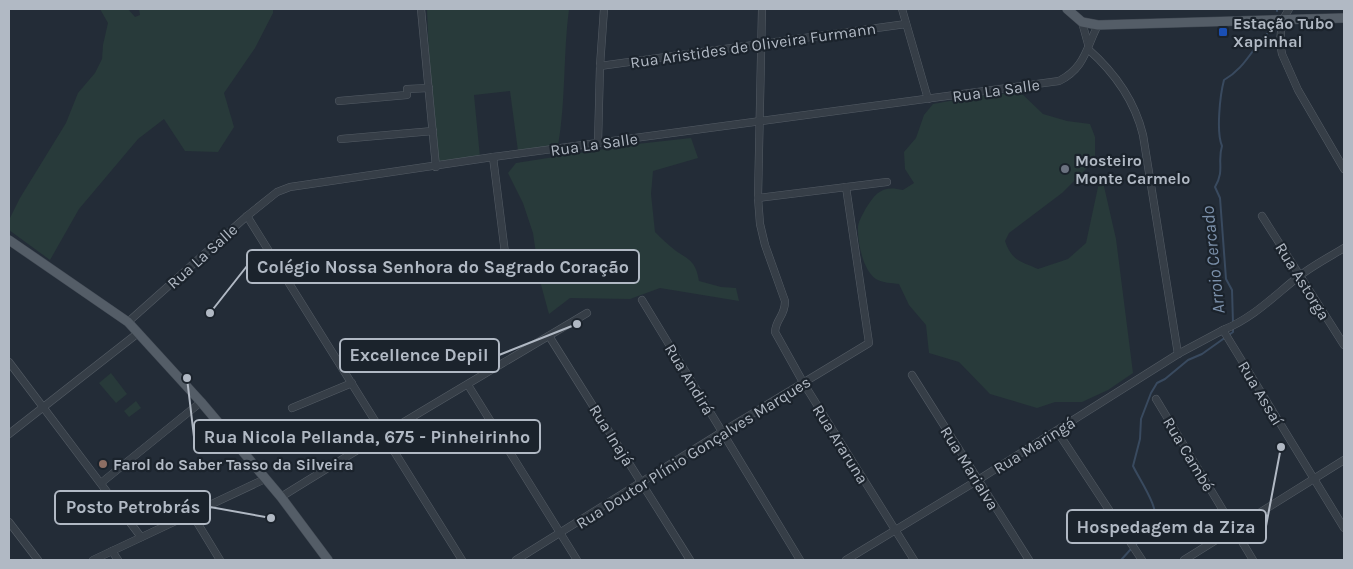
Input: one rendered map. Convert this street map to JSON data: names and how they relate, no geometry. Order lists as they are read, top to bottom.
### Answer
{
  "streets": {
    "street": [
      "Rua Aristides de Oliveira Furmann",
      "Rua La Salle",
      "Rua Astorga",
      "Rua Andirá",
      "Rua Assaí",
      "Rua Inajá",
      "Rua Araruna",
      "Rua Maringá",
      "Rua Doutor Plínio Gonçalves Marques",
      "Rua Cambé",
      "Rua Marialva"
    ]
  },
  "crossings": [
    ["Rua Astorga", "Rua Maringá"],
    ["Rua Andirá", "Rua Doutor Plínio Gonçalves Marques"],
    ["Rua Assaí", "Rua Maringá"],
    ["Rua Inajá", "Rua Doutor Plínio Gonçalves Marques"],
    ["Rua Araruna", "Rua Maringá"],
    ["Rua Araruna", "Rua Doutor Plínio Gonçalves Marques"],
    ["Rua Maringá", "Rua Marialva"]
  ],
  "water": ["Arroio Cercado"],
  "places": {
    "transit": ["Estação Tubo Xapinhal"],
    "other": [
      "Mosteiro Monte Carmelo",
      "Colégio Nossa Senhora do Sagrado Coração",
      "Excellence Depil",
      "Rua Nicola Pellanda, 675 - Pinheirinho",
      "Hospedagem da Ziza",
      "Farol do Saber Tasso da Silveira",
      "Posto Petrobrás"
    ]
  }
}
